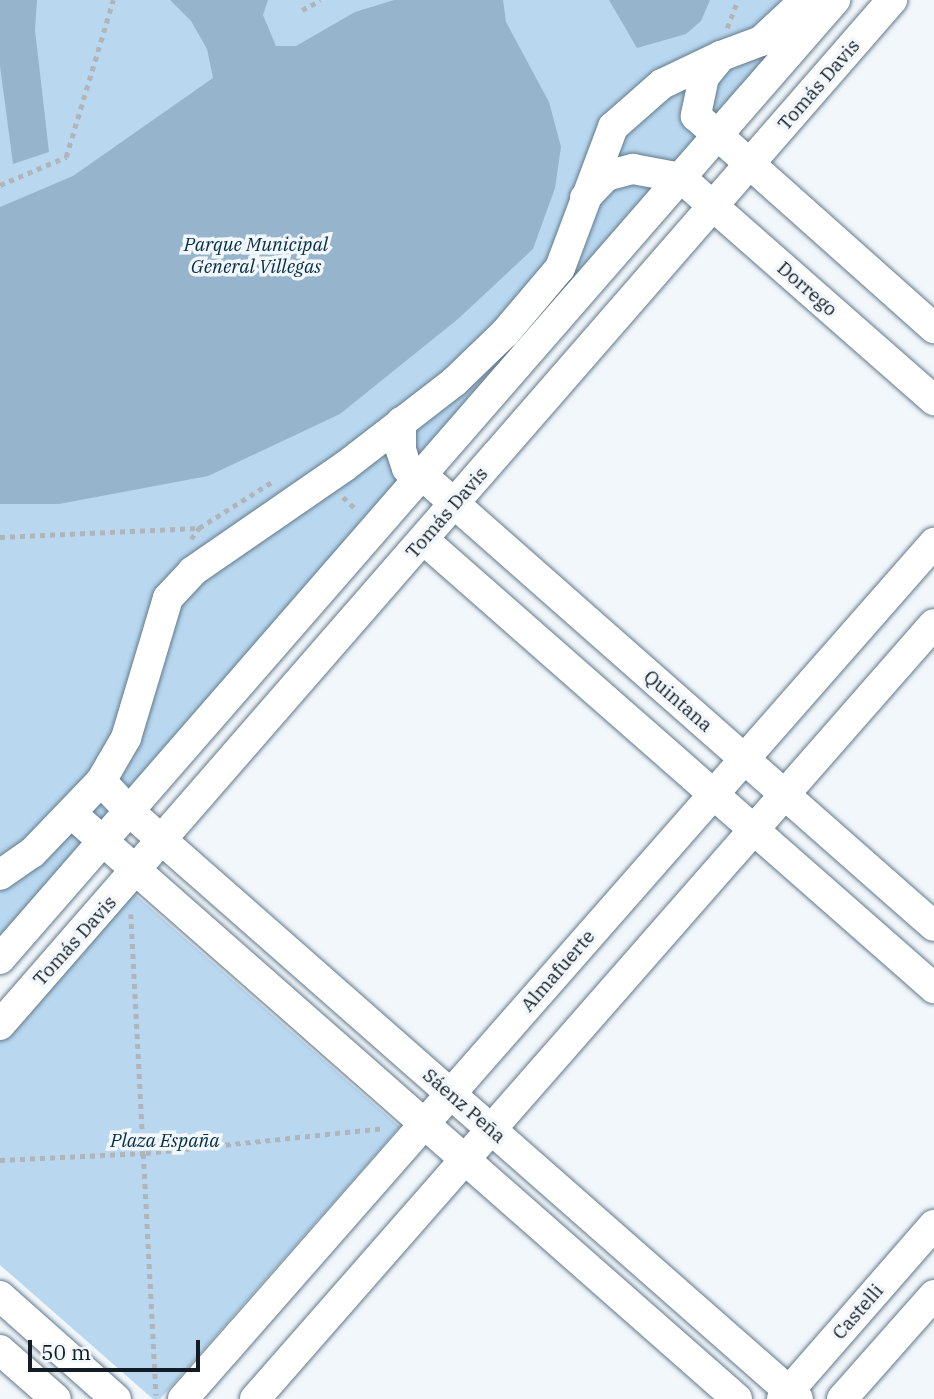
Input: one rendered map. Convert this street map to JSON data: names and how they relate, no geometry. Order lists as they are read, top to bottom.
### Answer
{
  "streets": {
    "street": [
      "Tomás Davis",
      "Dorrego",
      "Quintana",
      "Almafuerte",
      "Sáenz Peña",
      "Castelli"
    ]
  },
  "crossings": [
    ["Tomás Davis", "Dorrego"],
    ["Tomás Davis", "Quintana"],
    ["Tomás Davis", "Sáenz Peña"],
    ["Quintana", "Almafuerte"],
    ["Almafuerte", "Sáenz Peña"],
    ["Sáenz Peña", "Castelli"]
  ],
  "parks": ["Parque Municipal General Villegas", "Plaza España"],
  "scale_bar": "50 m"
}
